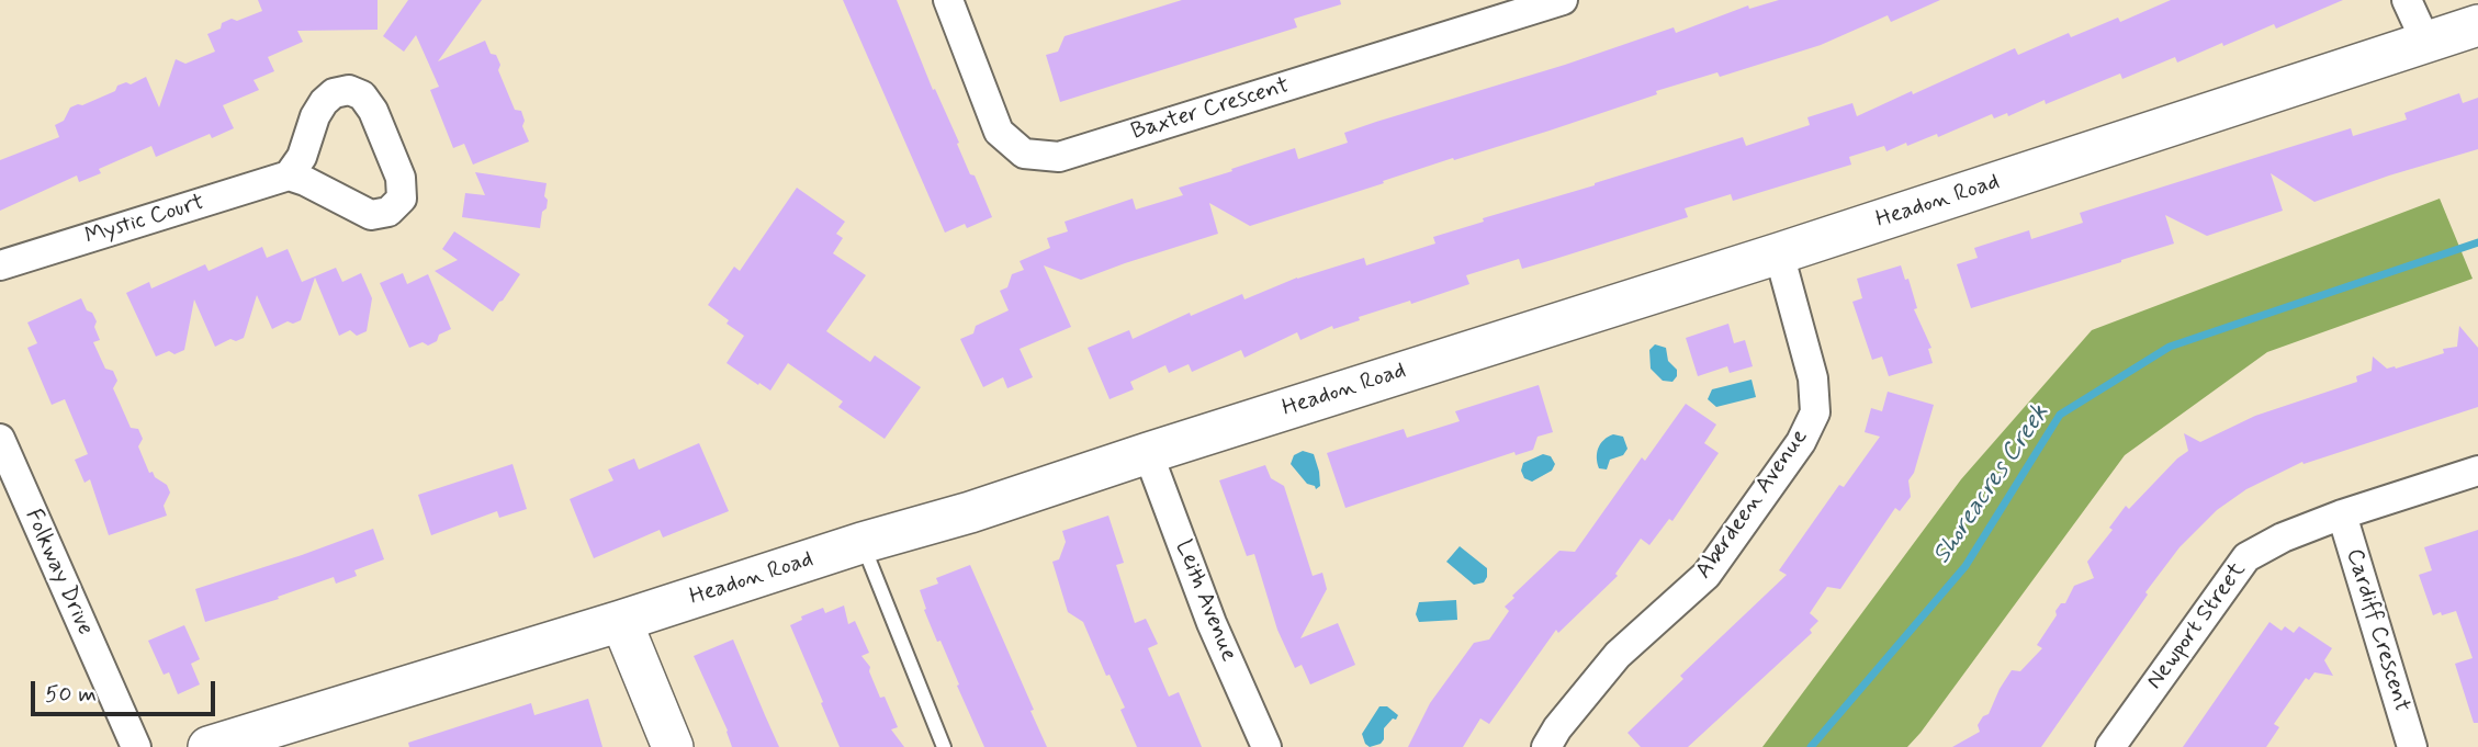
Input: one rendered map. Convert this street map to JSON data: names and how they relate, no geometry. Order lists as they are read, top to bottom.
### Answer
{
  "streets": {
    "street": [
      "Baxter Crescent",
      "Headon Road",
      "Mystic Court",
      "Aberdeen Avenue",
      "Folkway Drive",
      "Leith Avenue",
      "Newport Street",
      "Cardiff Crescent"
    ]
  },
  "crossings": [
    ["Headon Road", "Aberdeen Avenue"],
    ["Headon Road", "Leith Avenue"],
    ["Newport Street", "Cardiff Crescent"]
  ],
  "water": ["Shoreacres Creek"],
  "scale_bar": "50 m"
}
